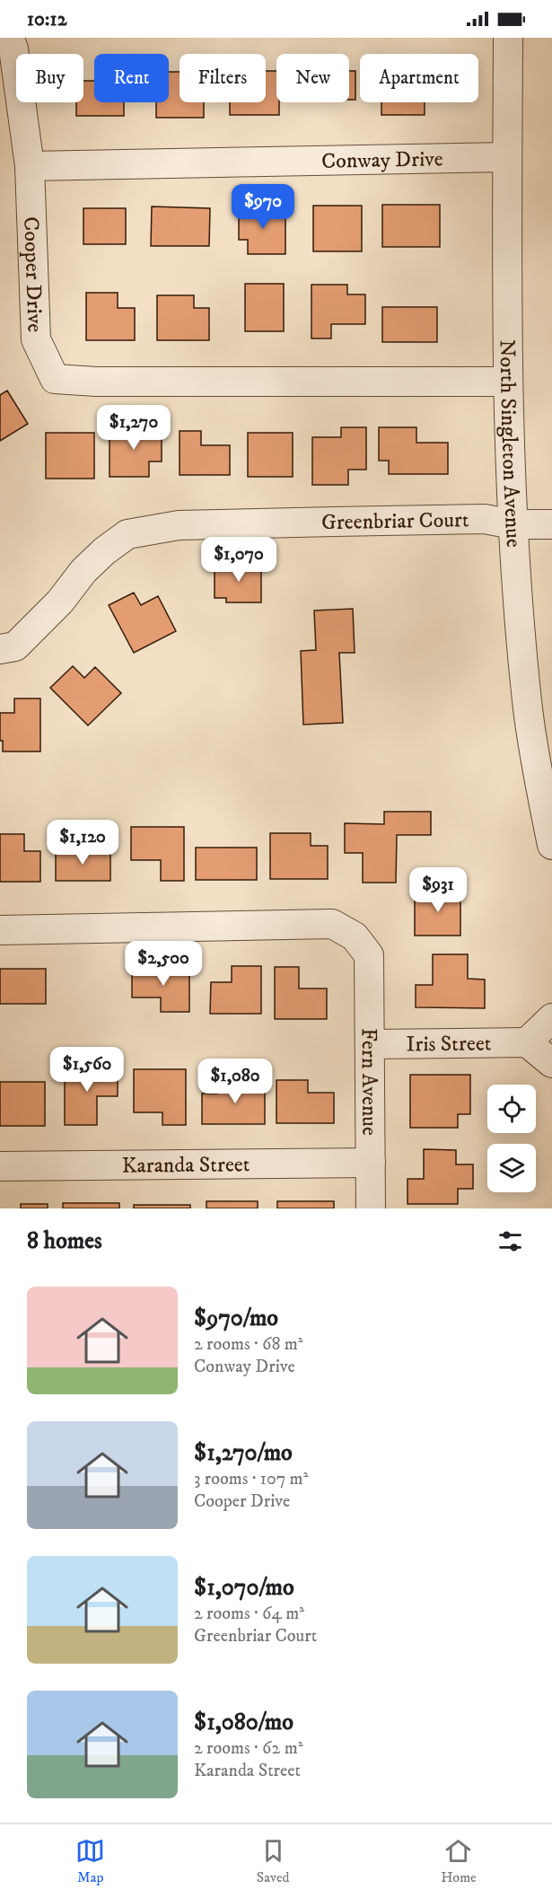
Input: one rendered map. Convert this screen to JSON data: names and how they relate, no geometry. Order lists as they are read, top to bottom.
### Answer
{
  "streets": {
    "street": [
      "Conway Drive",
      "Cooper Drive",
      "North Singleton Avenue",
      "Greenbriar Court",
      "Iris Street",
      "Fern Avenue",
      "Karanda Street"
    ]
  },
  "crossings": [
    ["Conway Drive", "Cooper Drive"],
    ["Conway Drive", "North Singleton Avenue"],
    ["Cooper Drive", "North Singleton Avenue"],
    ["North Singleton Avenue", "Greenbriar Court"],
    ["Iris Street", "Fern Avenue"],
    ["Fern Avenue", "Karanda Street"]
  ],
  "page": {
    "status": "10:12",
    "chip": [
      "Buy",
      "Rent",
      "Filters",
      "New",
      "Apartment"
    ],
    "price": [
      "$970",
      "$1,270",
      "$1,070",
      "$1,120",
      "$931",
      "$2,500",
      "$1,560",
      "$1,080"
    ],
    "heading": "8 homes",
    "list": [
      {
        "name": "$970/mo",
        "note": "2 rooms · 68 m² · Conway Drive"
      },
      {
        "name": "$1,270/mo",
        "note": "3 rooms · 107 m² · Cooper Drive"
      },
      {
        "name": "$1,070/mo",
        "note": "2 rooms · 64 m² · Greenbriar Court"
      },
      {
        "name": "$1,080/mo",
        "note": "2 rooms · 62 m² · Karanda Street"
      }
    ],
    "tabs": ["Map", "Saved", "Home"]
  }
}
